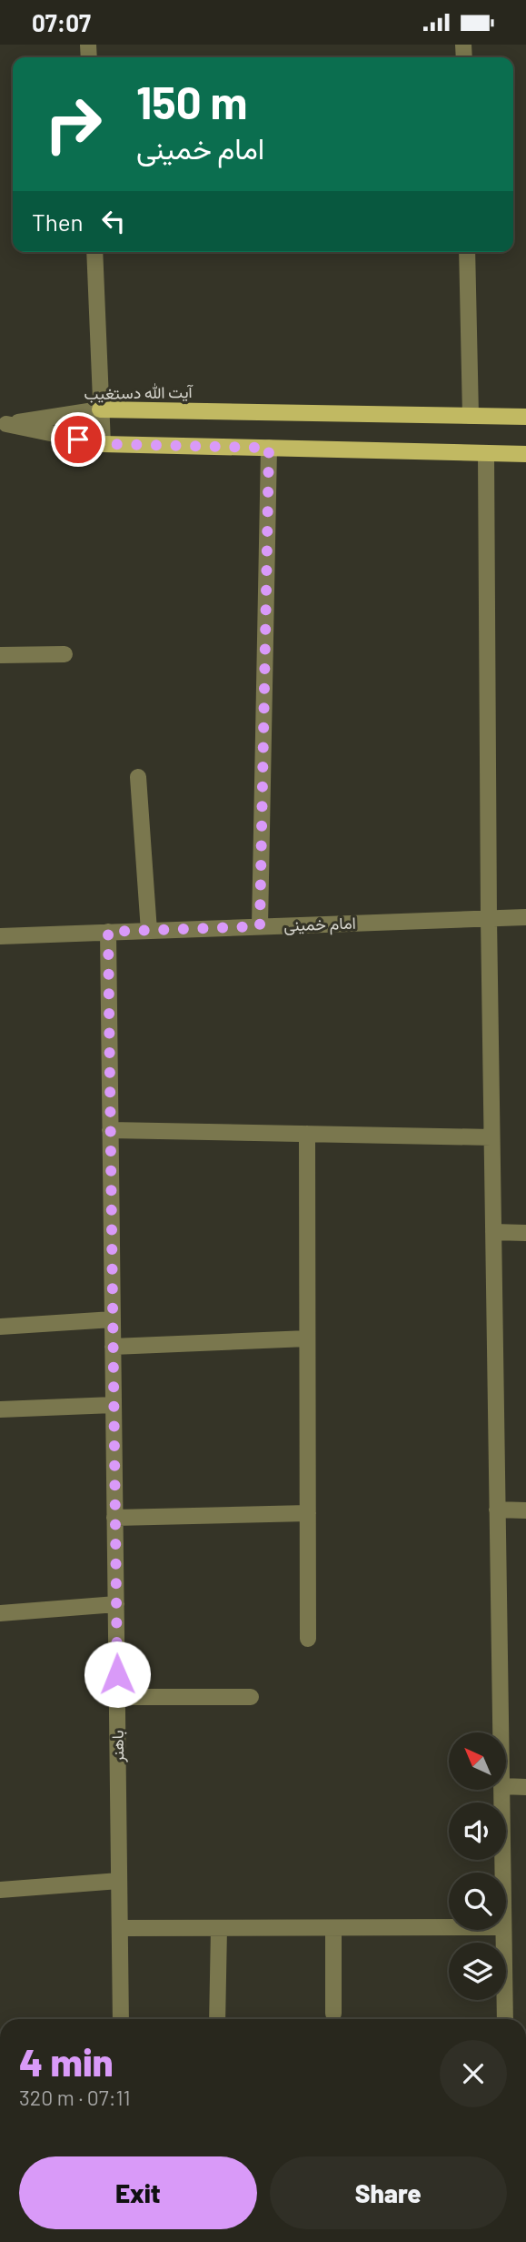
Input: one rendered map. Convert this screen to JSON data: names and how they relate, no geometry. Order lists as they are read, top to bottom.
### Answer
{
  "streets": {
    "main road": ["آیت الله دستغیب"],
    "street": ["امام خمینی", "باهنر"]
  },
  "crossings": [
    ["امام خمینی", "باهنر"]
  ],
  "north": "top left",
  "page": {
    "status": "07:07",
    "turn": ["150 m", "امام خمینی"],
    "then": "Then",
    "heading": ["4 min", "320 m · 07:11"],
    "buttons": ["Exit", "Share"]
  }
}
